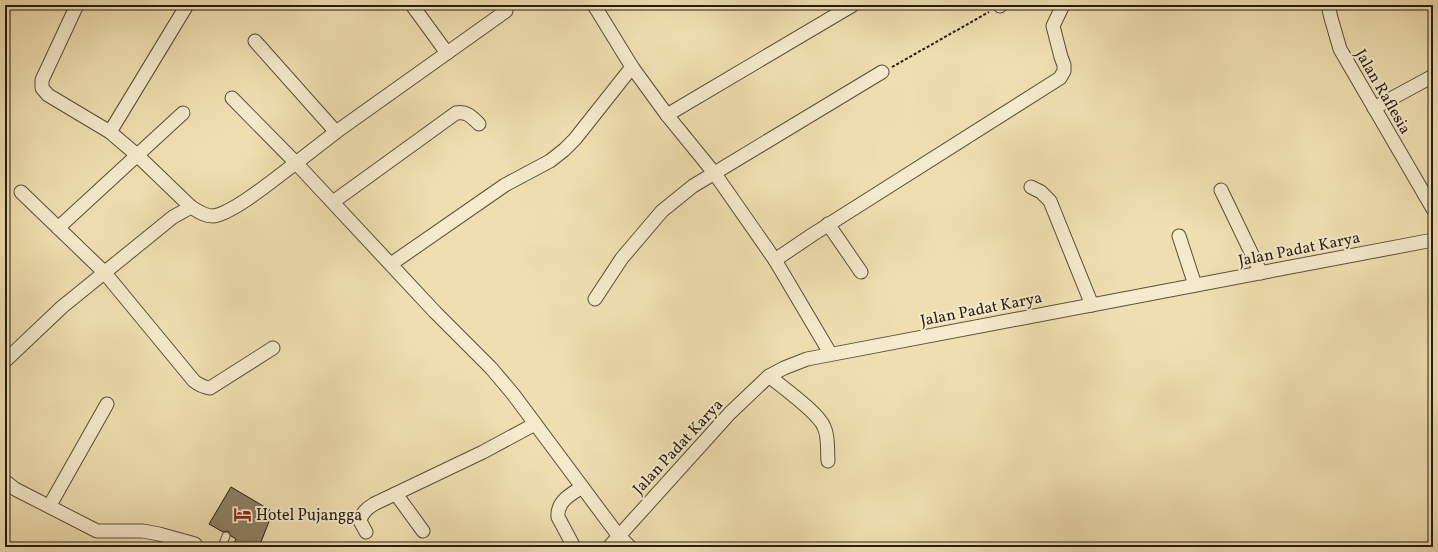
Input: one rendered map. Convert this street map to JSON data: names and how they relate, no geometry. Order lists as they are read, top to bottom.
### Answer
{
  "streets": {
    "street": ["Jalan Raflesia", "Jalan Padat Karya"]
  },
  "places": {
    "hotel": ["Hotel Pujangga"]
  }
}
